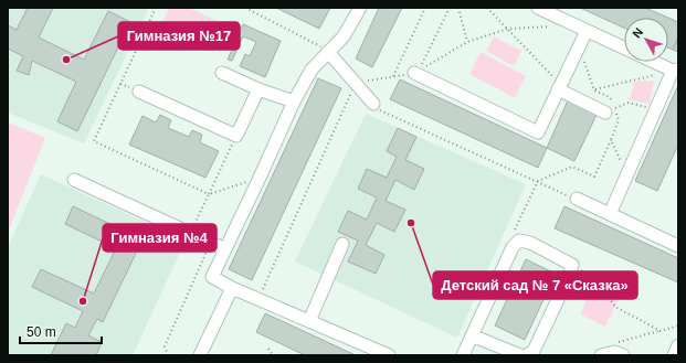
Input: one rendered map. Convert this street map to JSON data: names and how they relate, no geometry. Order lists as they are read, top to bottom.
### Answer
{
  "places": ["Гимназия №17", "Детский сад № 7 «Сказка»", "Гимназия №4"],
  "scale_bar": "50 m",
  "north": "top left"
}
